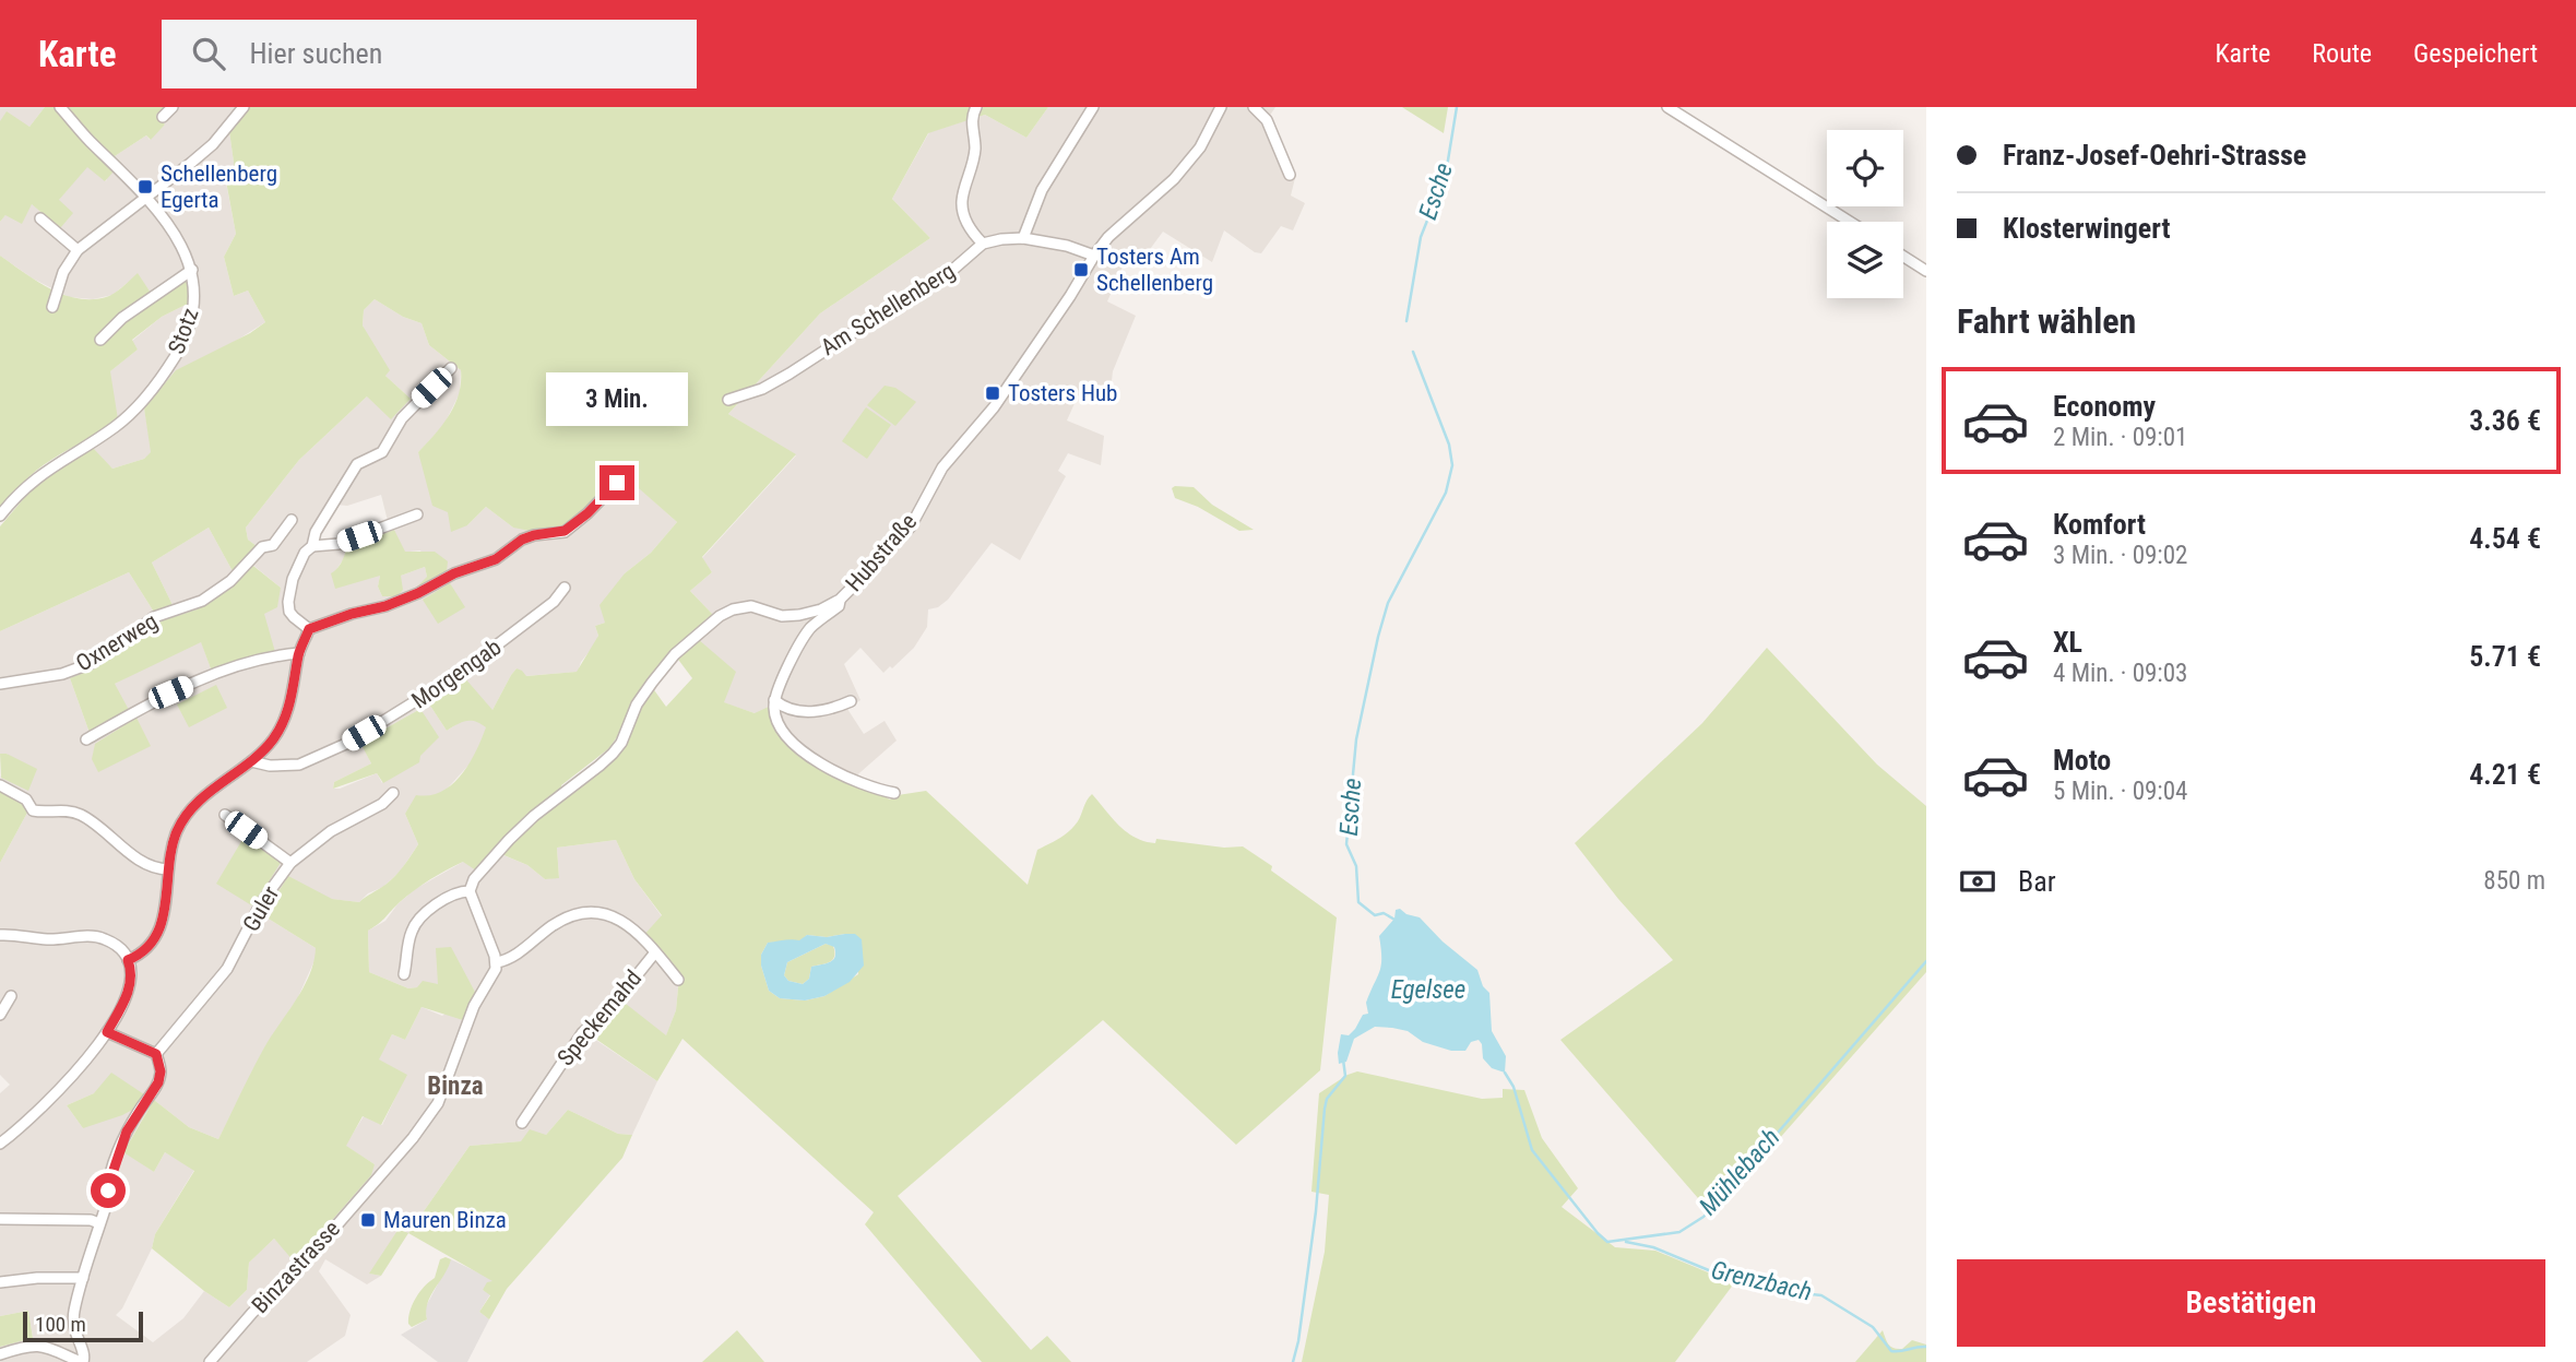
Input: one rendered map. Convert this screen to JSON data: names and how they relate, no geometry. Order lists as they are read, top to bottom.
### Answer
{
  "streets": {
    "street": [
      "Am Schellenberg",
      "Stotz",
      "Hubstraße",
      "Oxnerweg",
      "Morgengab",
      "Guler",
      "Speckemahd",
      "Binzastrasse"
    ]
  },
  "districts": ["Binza"],
  "water": [
    "Esche",
    "Egelsee",
    "Mühlebach",
    "Grenzbach"
  ],
  "places": {
    "transit": [
      "Schellenberg Egerta",
      "Tosters Am Schellenberg",
      "Tosters Hub",
      "Mauren Binza"
    ]
  },
  "scale_bar": "100 m",
  "page": {
    "header": "Karte",
    "search": "Hier suchen",
    "nav": ["Karte", "Route", "Gespeichert"],
    "banner": ["Franz-Josef-Oehri-Strasse", "Klosterwingert"],
    "heading": "Fahrt wählen",
    "list": [
      {
        "name": "Economy",
        "note": "2 Min. · 09:01",
        "value": "3.36 €"
      },
      {
        "name": "Komfort",
        "note": "3 Min. · 09:02",
        "value": "4.54 €"
      },
      {
        "name": "XL",
        "note": "4 Min. · 09:03",
        "value": "5.71 €"
      },
      {
        "name": "Moto",
        "note": "5 Min. · 09:04",
        "value": "4.21 €"
      }
    ],
    "bubble": "3 Min.",
    "pay": ["Bar", "850 m"],
    "buttons": "Bestätigen",
    "scale": "100 m"
  }
}
